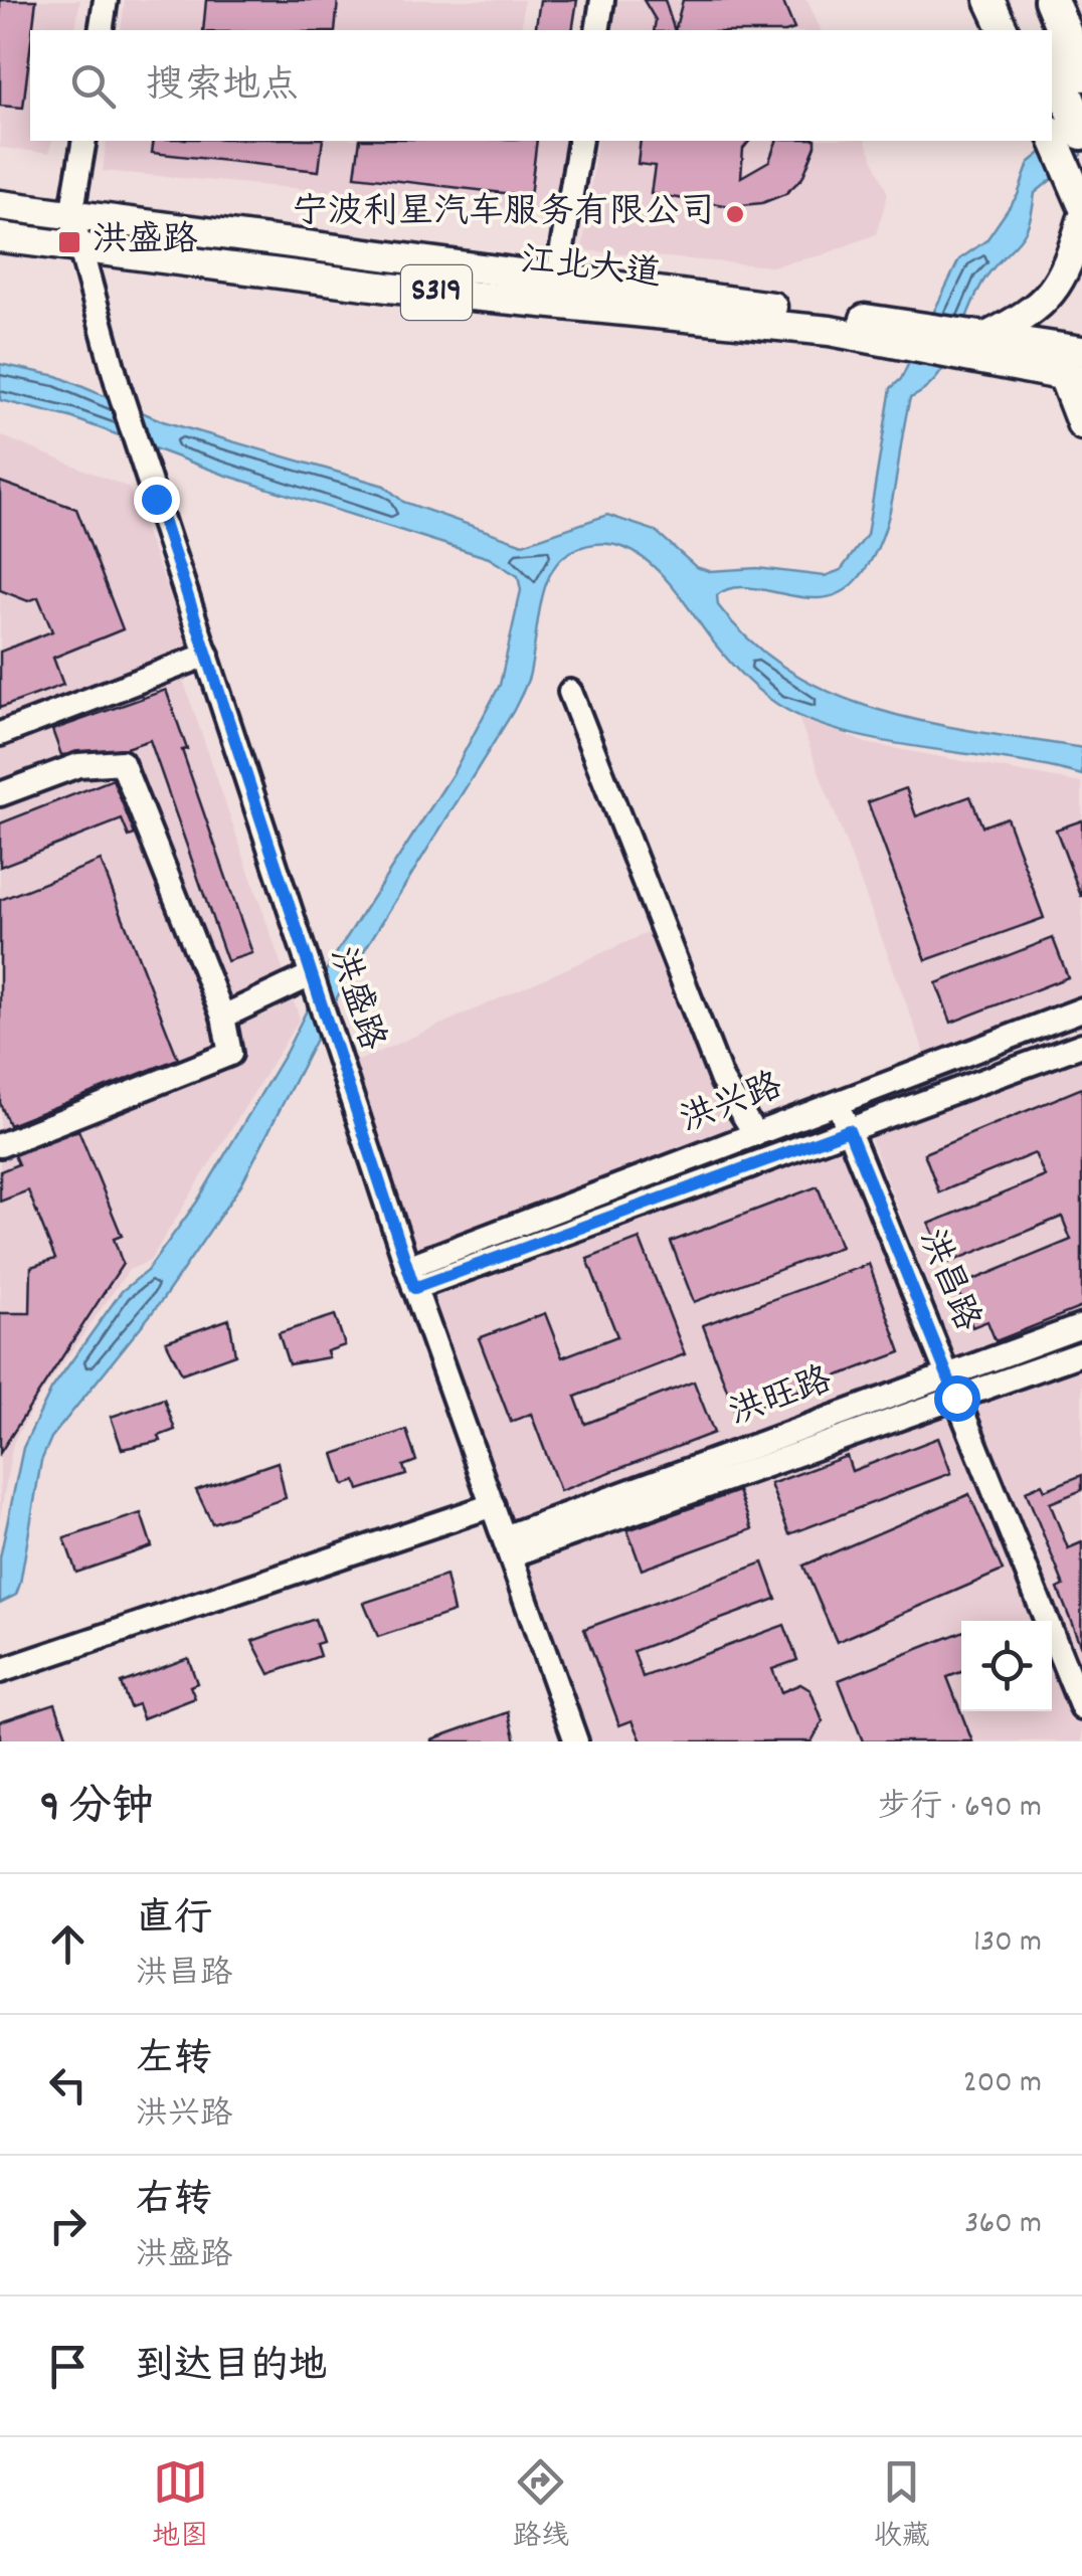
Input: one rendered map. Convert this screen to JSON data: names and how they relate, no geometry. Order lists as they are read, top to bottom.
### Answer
{
  "streets": {
    "main road": ["江北大道", "S319"],
    "street": [
      "洪盛路",
      "洪兴路",
      "洪昌路",
      "洪旺路"
    ]
  },
  "crossings": [
    ["江北大道", "洪盛路"],
    ["洪盛路", "洪兴路"],
    ["洪盛路", "洪旺路"],
    ["洪兴路", "洪昌路"],
    ["洪昌路", "洪旺路"]
  ],
  "places": {
    "other": ["宁波利星汽车服务有限公司"],
    "transit": ["洪盛路"]
  },
  "page": {
    "search": "搜索地点",
    "heading": ["9 分钟", "步行 · 690 m"],
    "list": [
      ["直行", "洪昌路", "130 m"],
      ["左转", "洪兴路", "200 m"],
      ["右转", "洪盛路", "360 m"],
      "到达目的地"
    ],
    "nav": ["地图", "路线", "收藏"]
  }
}
